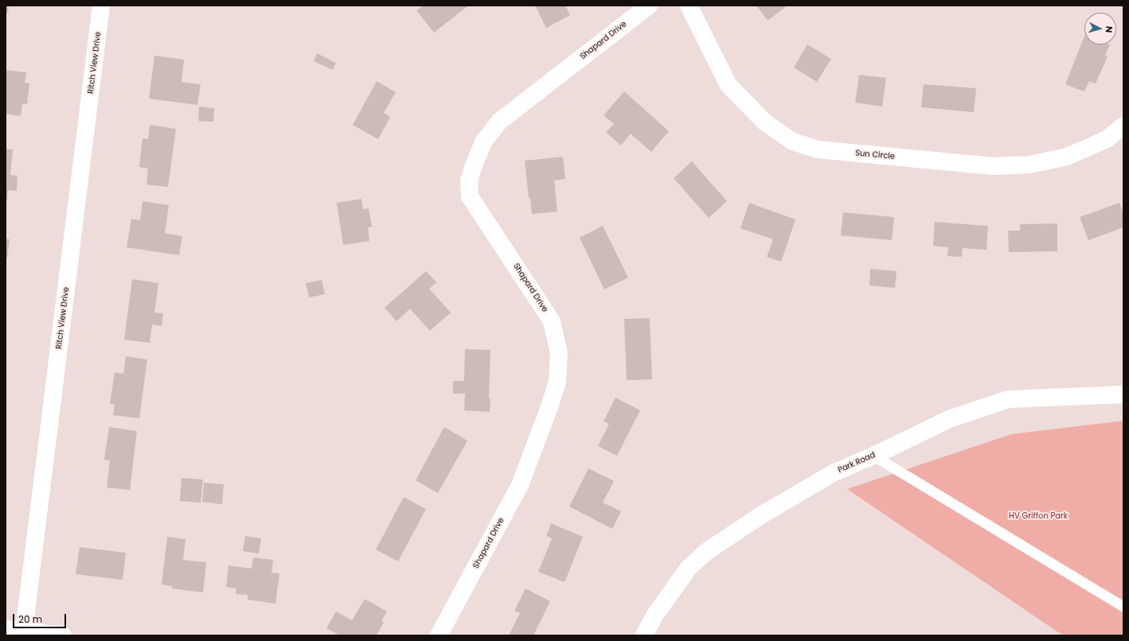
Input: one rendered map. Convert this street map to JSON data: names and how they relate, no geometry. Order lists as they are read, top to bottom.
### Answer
{
  "streets": {
    "street": [
      "Shapard Drive",
      "Ritch View Drive",
      "Sun Circle",
      "Park Road"
    ]
  },
  "parks": ["HV Griffon Park"],
  "scale_bar": "20 m",
  "north": "right"
}
